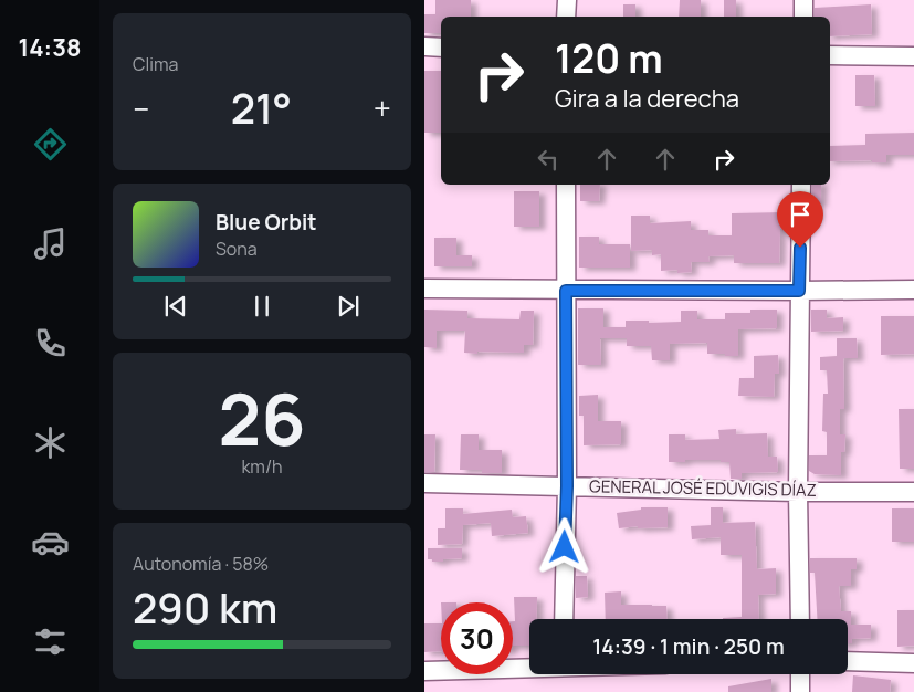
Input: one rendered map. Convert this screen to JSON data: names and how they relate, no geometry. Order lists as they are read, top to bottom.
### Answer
{
  "streets": {
    "street": ["GENERAL JOSÉ EDUVIGIS DÍAZ"]
  },
  "page": {
    "tabs": "14:38",
    "tile": [
      "Clima",
      ["26", "km/h"],
      ["Autonomía · 58%", "290 km"]
    ],
    "turn": ["120 m", "Gira a la derecha"],
    "heat": ["−", "21°", "+"],
    "song": ["Blue Orbit", "Sona"],
    "limit": "30",
    "trip": "14:39 · 1 min · 250 m"
  }
}
